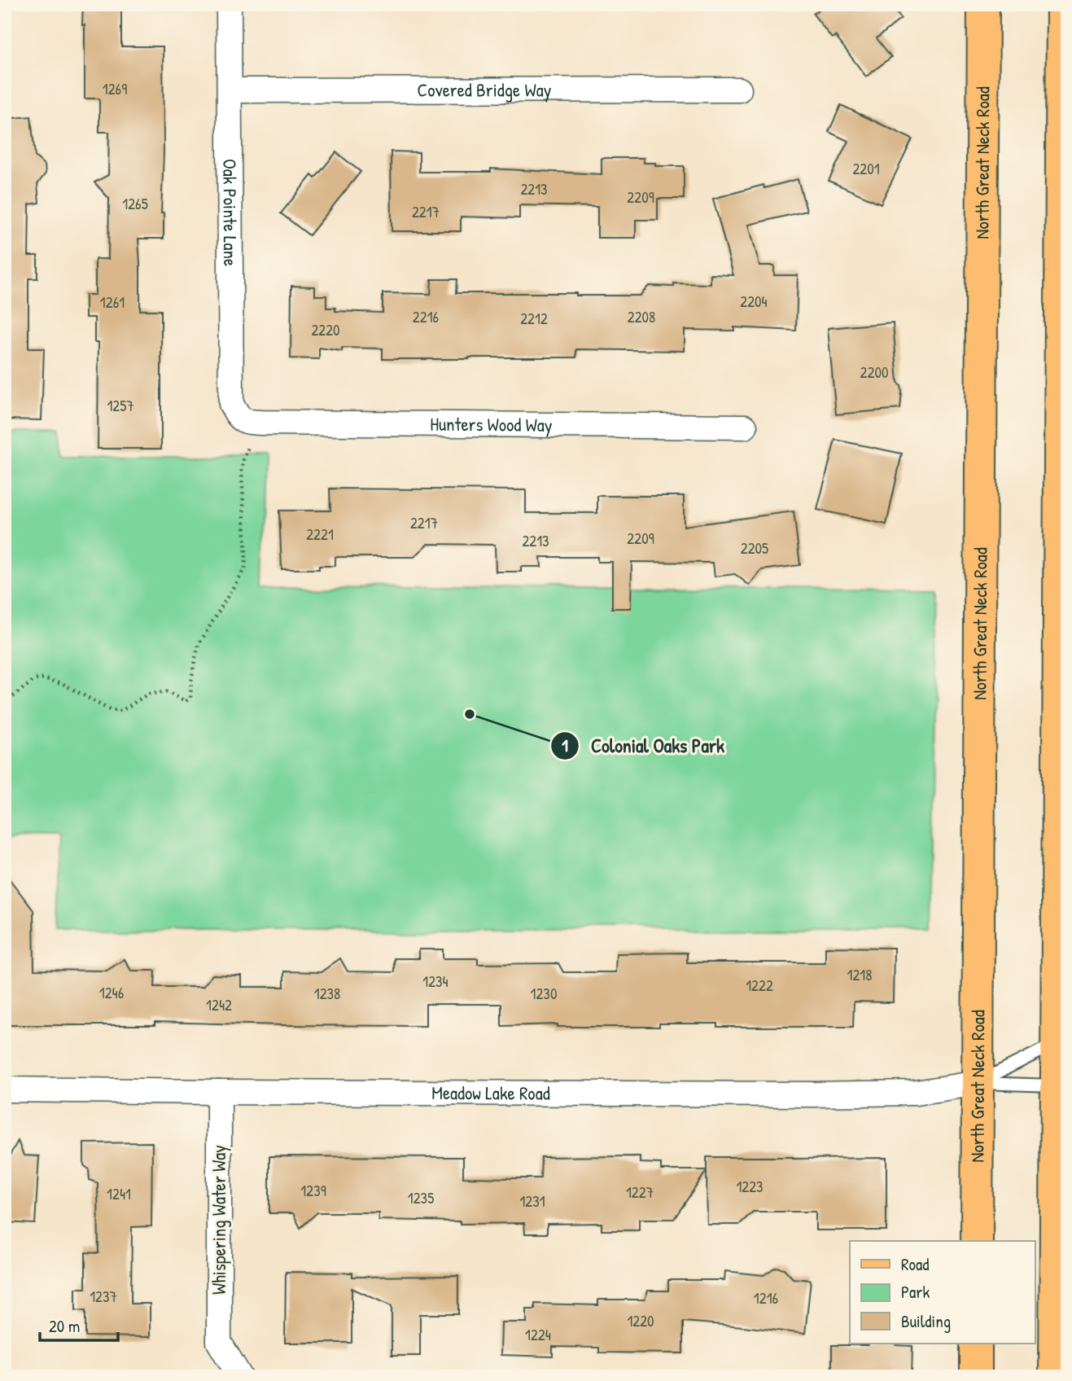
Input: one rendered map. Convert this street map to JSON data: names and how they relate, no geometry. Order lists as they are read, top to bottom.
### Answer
{
  "streets": {
    "main road": ["North Great Neck Road"],
    "street": [
      "Covered Bridge Way",
      "Oak Pointe Lane",
      "Hunters Wood Way",
      "Meadow Lake Road",
      "Whispering Water Way"
    ]
  },
  "crossings": [
    ["Covered Bridge Way", "Oak Pointe Lane"],
    ["North Great Neck Road", "Meadow Lake Road"],
    ["Oak Pointe Lane", "Hunters Wood Way"],
    ["Meadow Lake Road", "Whispering Water Way"]
  ],
  "places": ["Colonial Oaks Park"],
  "house_numbers": [
    "1269",
    "2201",
    "2213",
    "2209",
    "1265",
    "2217",
    "2204",
    "1261",
    "2216",
    "2208",
    "2212",
    "2220",
    "2200",
    "1257",
    "2217",
    "2221",
    "2209",
    "2213",
    "2205",
    "1218",
    "1234",
    "1222",
    "1246",
    "1238",
    "1230",
    "1242",
    "1223",
    "1239",
    "1227",
    "1241",
    "1235",
    "1231",
    "1237",
    "1216",
    "1220",
    "1224"
  ],
  "legend": ["Road", "Park", "Building"],
  "scale_bar": "20 m"
}
